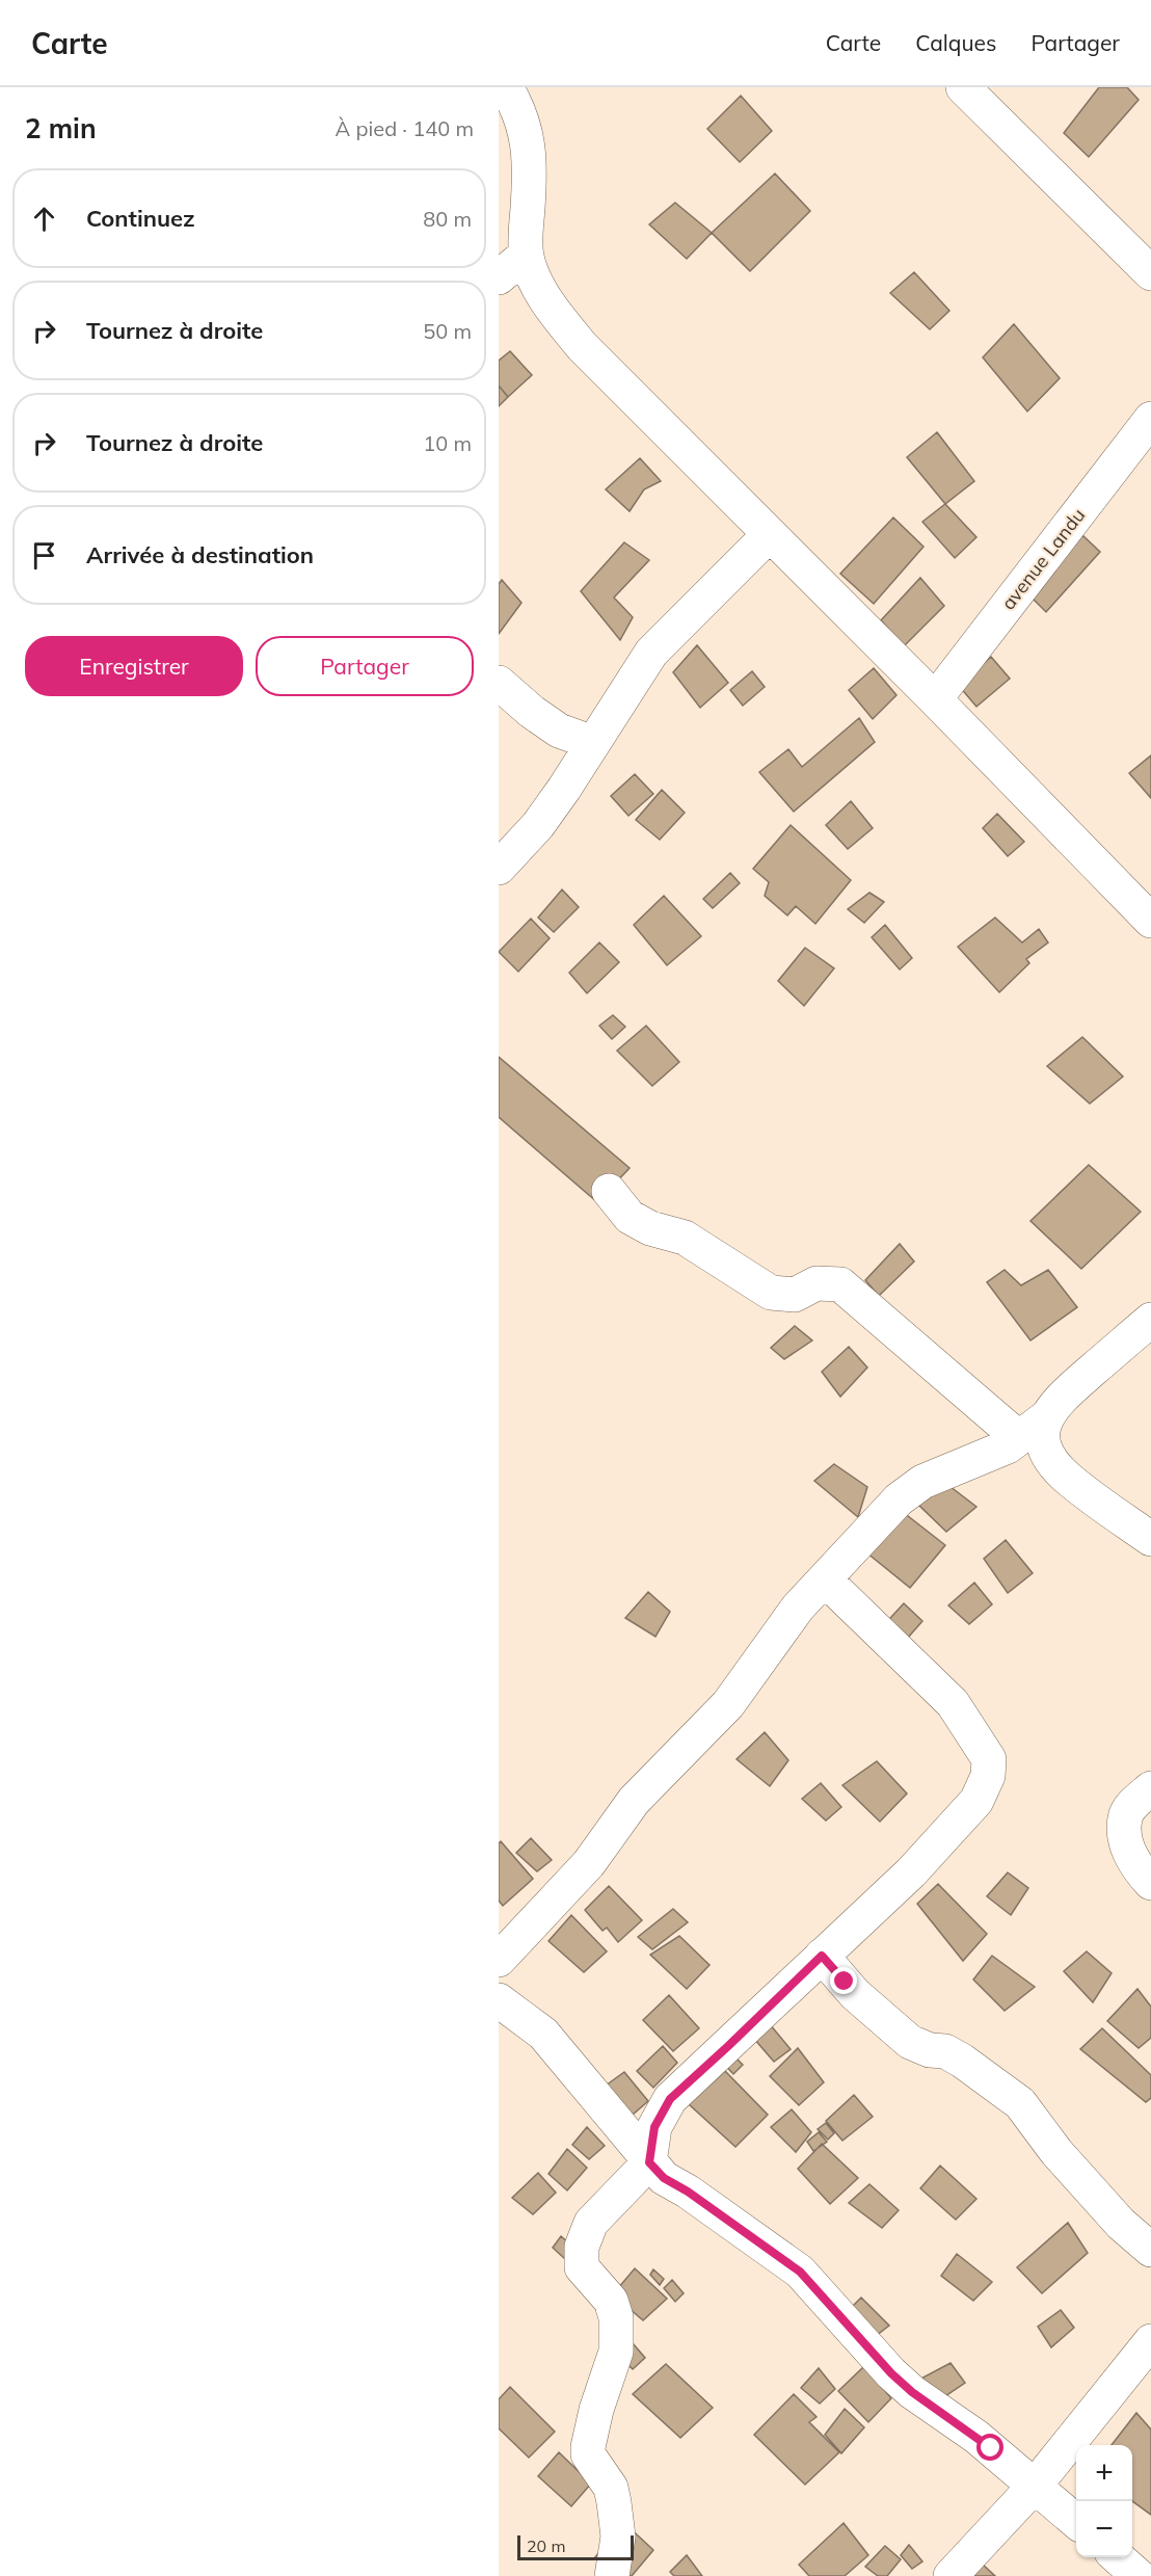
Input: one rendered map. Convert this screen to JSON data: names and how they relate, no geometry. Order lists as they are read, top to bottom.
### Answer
{
  "streets": {
    "street": ["avenue Landu"]
  },
  "scale_bar": "20 m",
  "page": {
    "header": "Carte",
    "nav": ["Carte", "Calques", "Partager"],
    "heading": ["2 min", "À pied · 140 m"],
    "list": [
      ["Continuez", "80 m"],
      ["Tournez à droite", "50 m"],
      ["Tournez à droite", "10 m"],
      "Arrivée à destination"
    ],
    "buttons": ["Enregistrer", "Partager"],
    "map_buttons": ["+", "−"],
    "scale": "20 m"
  }
}
